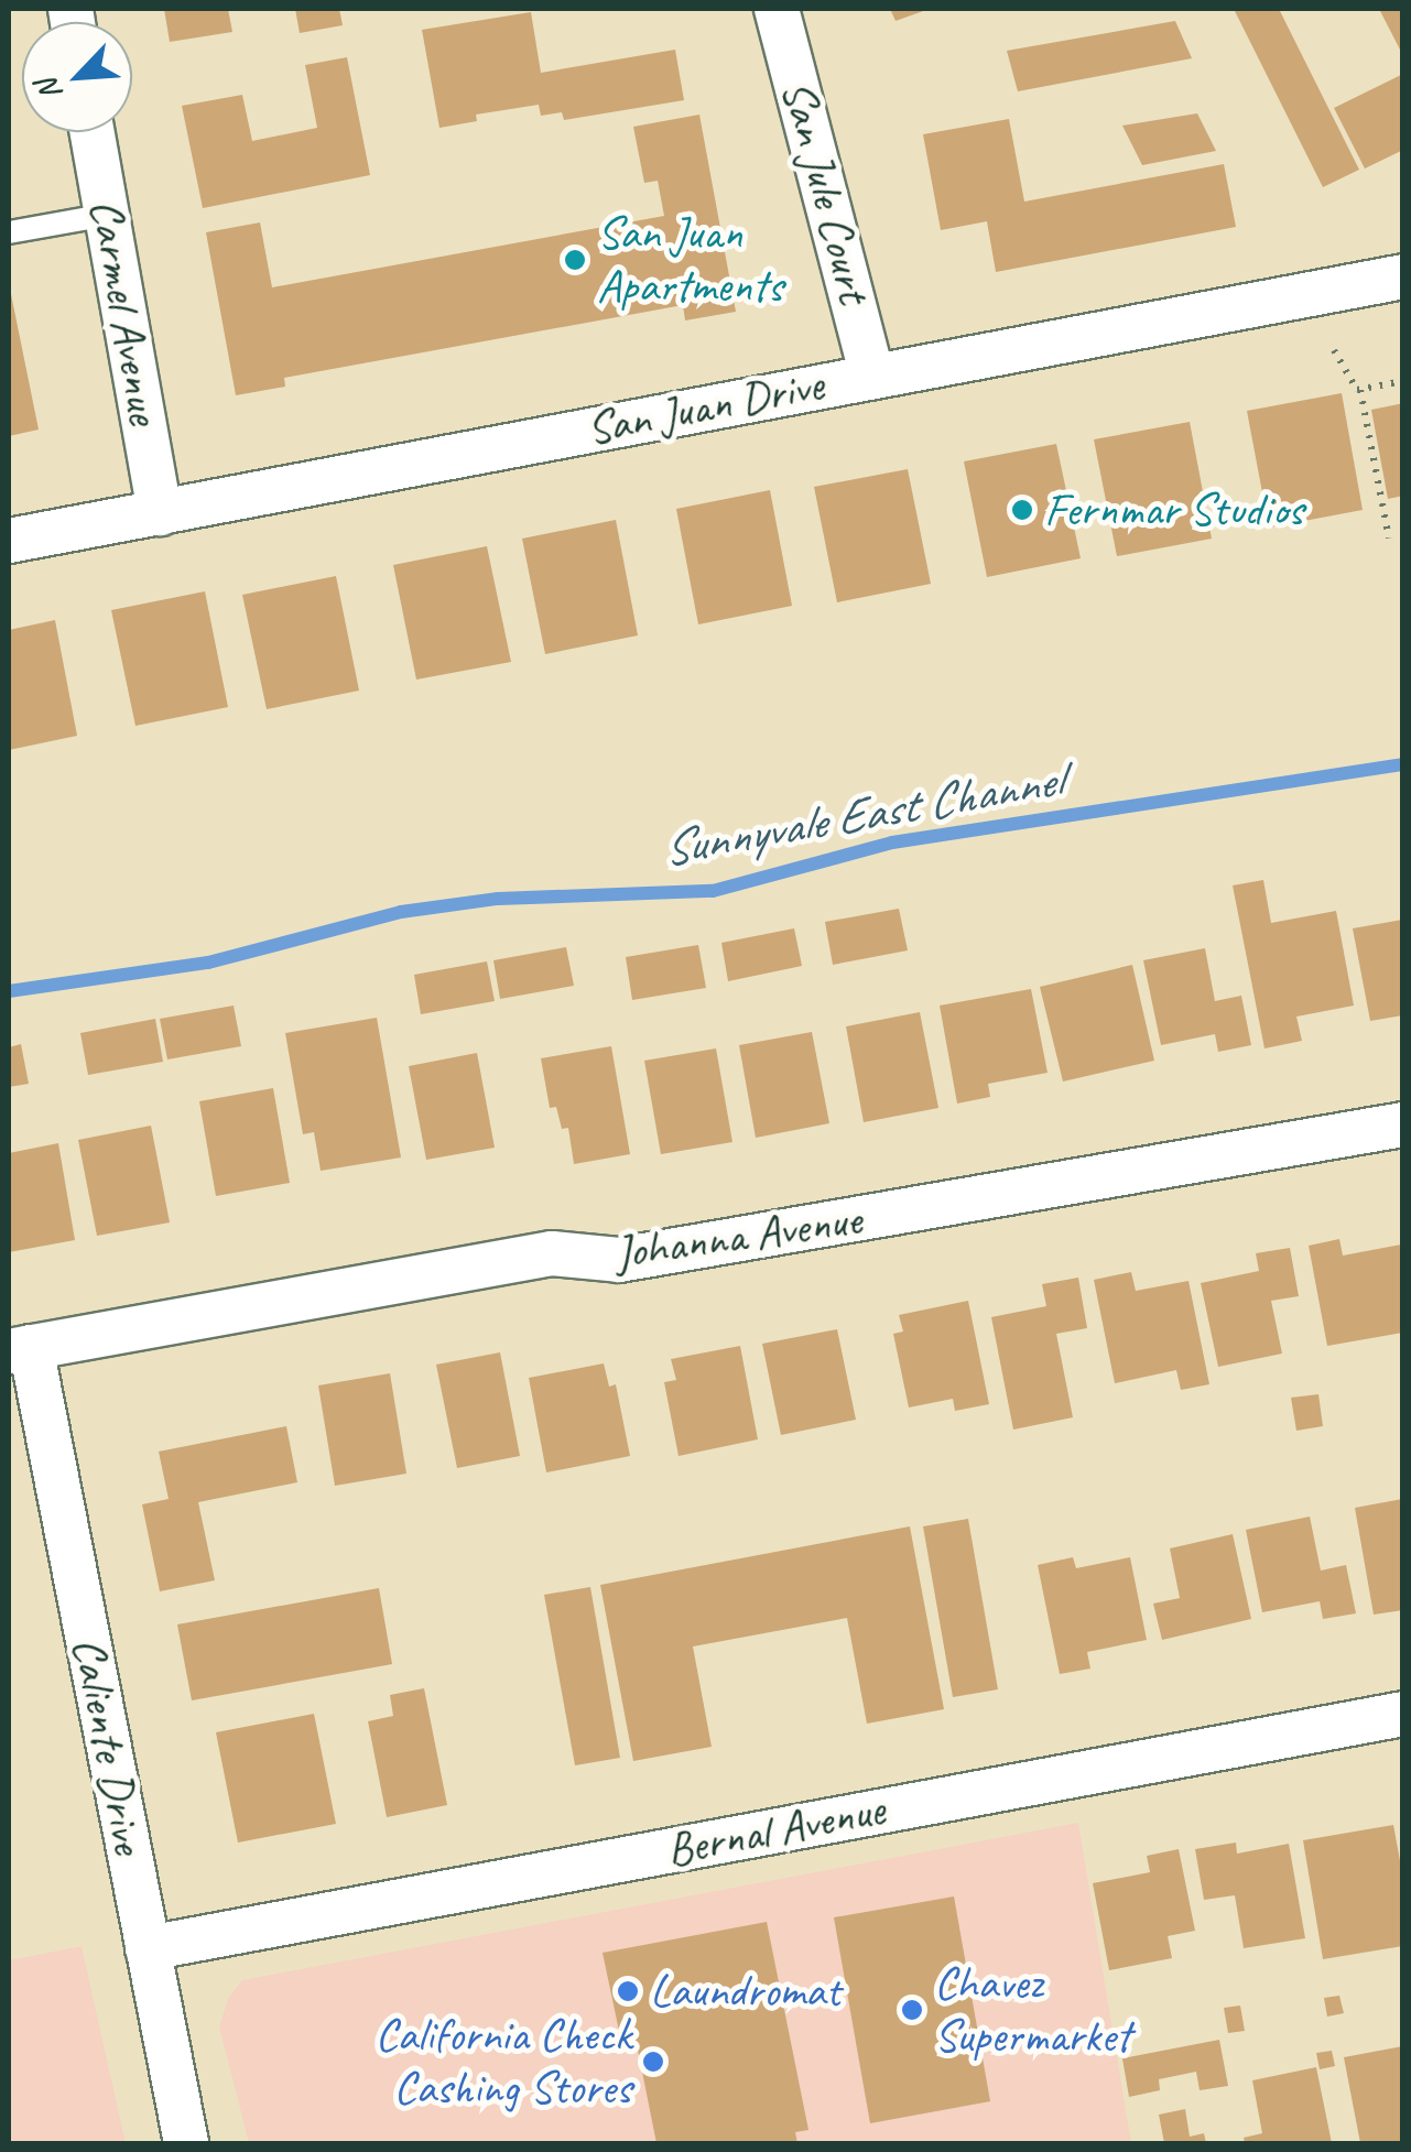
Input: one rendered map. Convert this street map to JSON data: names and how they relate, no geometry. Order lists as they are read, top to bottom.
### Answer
{
  "streets": {
    "street": [
      "San Jule Court",
      "Carmel Avenue",
      "San Juan Drive",
      "Johanna Avenue",
      "Caliente Drive",
      "Bernal Avenue"
    ]
  },
  "crossings": [
    ["San Jule Court", "San Juan Drive"],
    ["Carmel Avenue", "San Juan Drive"],
    ["Johanna Avenue", "Caliente Drive"],
    ["Caliente Drive", "Bernal Avenue"]
  ],
  "water": ["Sunnyvale East Channel"],
  "places": [
    "San Juan Apartments",
    "Fernmar Studios",
    "Laundromat",
    "Chavez Supermarket",
    "California Check Cashing Stores"
  ],
  "north": "bottom left"
}
